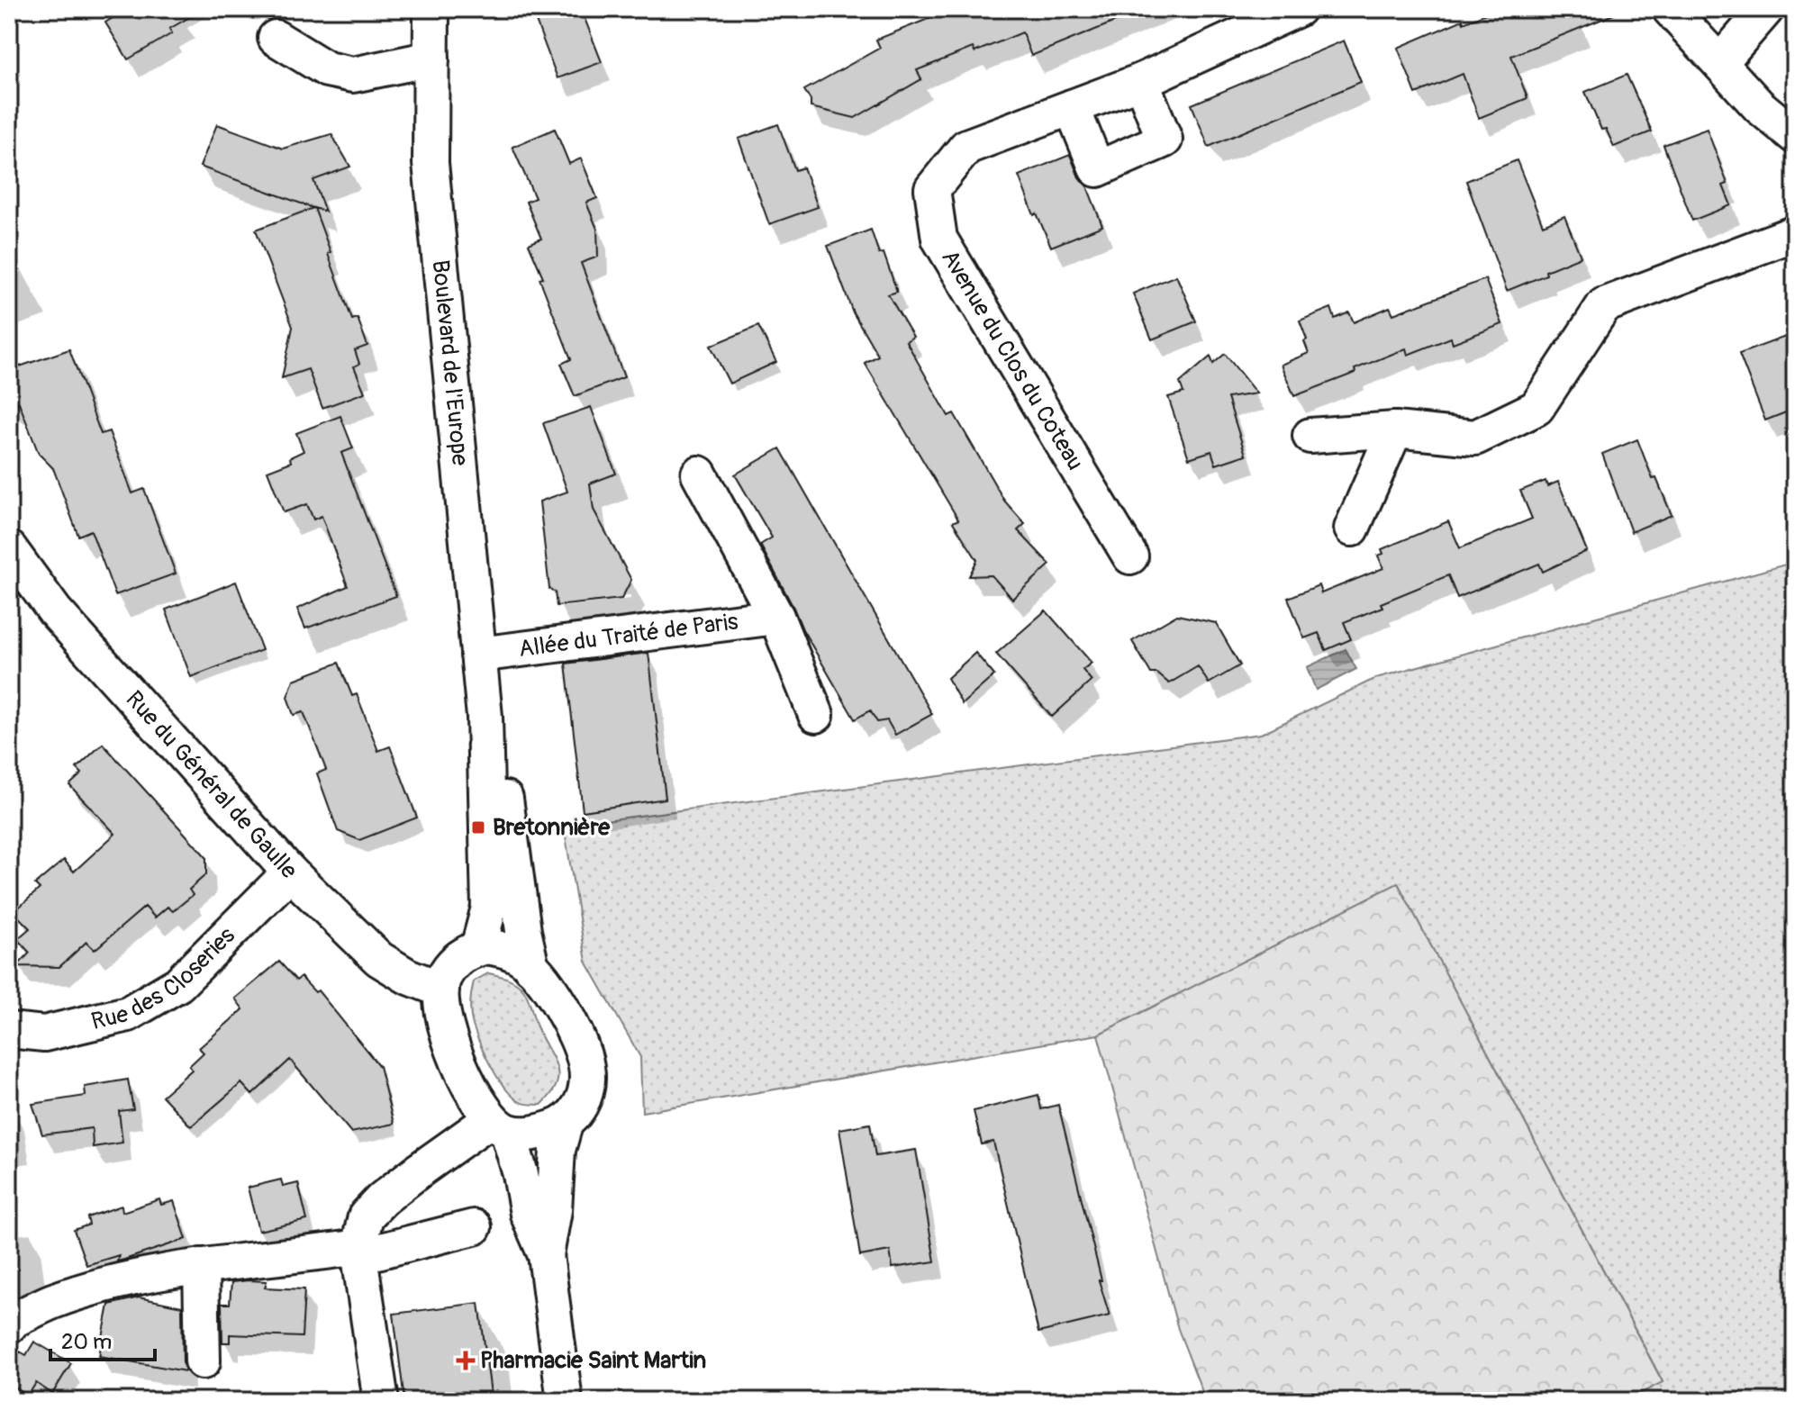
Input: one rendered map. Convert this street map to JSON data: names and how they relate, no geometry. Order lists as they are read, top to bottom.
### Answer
{
  "streets": {
    "street": [
      "Avenue du Clos du Coteau",
      "Boulevard de l'Europe",
      "Allée du Traité de Paris",
      "Rue du Général de Gaulle",
      "Rue des Closeries"
    ]
  },
  "crossings": [
    ["Boulevard de l'Europe", "Allée du Traité de Paris"],
    ["Boulevard de l'Europe", "Rue du Général de Gaulle"],
    ["Rue du Général de Gaulle", "Rue des Closeries"]
  ],
  "places": {
    "transit": ["Bretonnière"],
    "health": ["Pharmacie Saint Martin"]
  },
  "scale_bar": "20 m"
}
